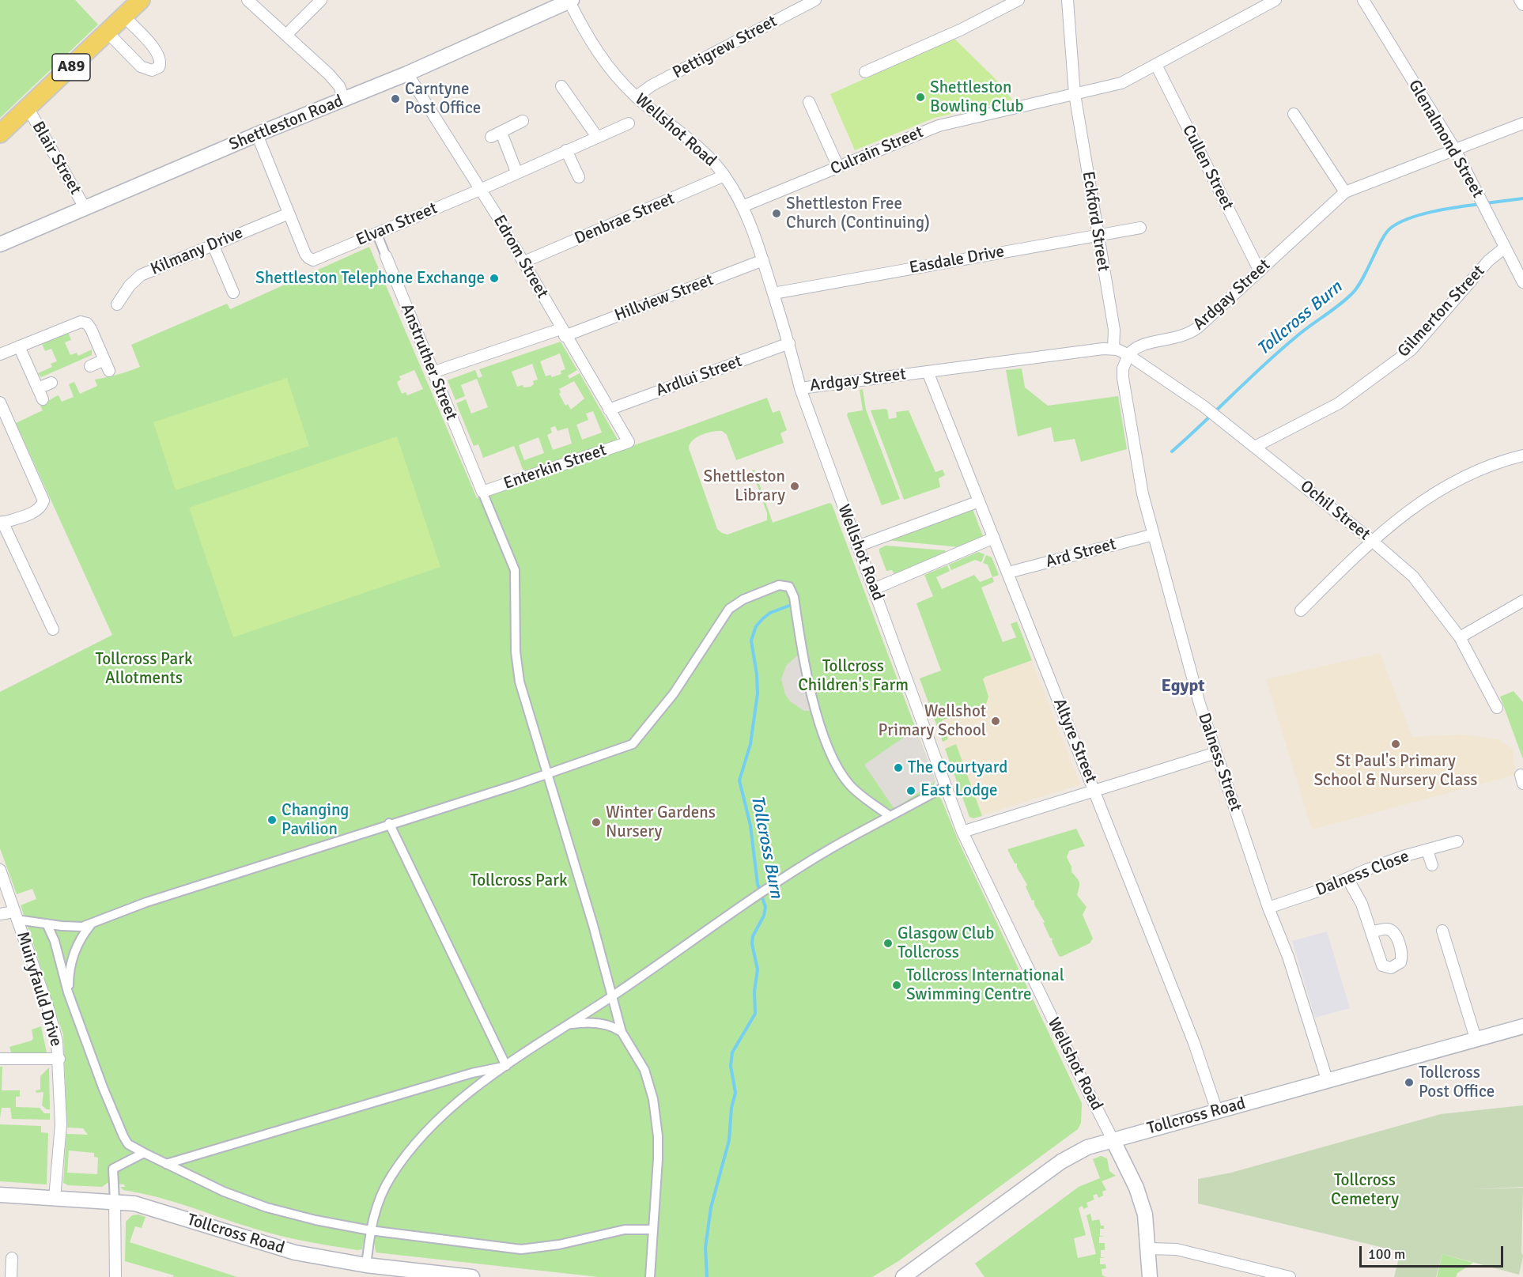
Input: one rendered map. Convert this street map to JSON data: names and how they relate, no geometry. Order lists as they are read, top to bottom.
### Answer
{
  "streets": {
    "main road": ["A89"],
    "street": [
      "Pettigrew Street",
      "Shettleston Road",
      "Wellshot Road",
      "Glenalmond Street",
      "Culrain Street",
      "Blair Street",
      "Cullen Street",
      "Denbrae Street",
      "Eckford Street",
      "Elvan Street",
      "Kilmany Drive",
      "Edrom Street",
      "Easdale Drive",
      "Ardgay Street",
      "Hillview Street",
      "Gilmerton Street",
      "Anstruther Street",
      "Ardlui Street",
      "Enterkin Street",
      "Ochil Street",
      "Ard Street",
      "Altyre Street",
      "Dalness Street",
      "Dalness Close",
      "Muiryfauld Drive",
      "Tollcross Road"
    ]
  },
  "crossings": [
    ["Pettigrew Street", "Wellshot Road"],
    ["A89", "Blair Street"],
    ["Shettleston Road", "Wellshot Road"],
    ["Shettleston Road", "Blair Street"],
    ["Shettleston Road", "Edrom Street"],
    ["Wellshot Road", "Culrain Street"],
    ["Wellshot Road", "Denbrae Street"],
    ["Wellshot Road", "Easdale Drive"],
    ["Wellshot Road", "Ardgay Street"],
    ["Wellshot Road", "Hillview Street"],
    ["Wellshot Road", "Ardlui Street"],
    ["Wellshot Road", "Tollcross Road"],
    ["Glenalmond Street", "Ardgay Street"],
    ["Glenalmond Street", "Gilmerton Street"],
    ["Culrain Street", "Cullen Street"],
    ["Culrain Street", "Eckford Street"],
    ["Cullen Street", "Ardgay Street"],
    ["Denbrae Street", "Edrom Street"],
    ["Eckford Street", "Easdale Drive"],
    ["Eckford Street", "Ardgay Street"],
    ["Elvan Street", "Kilmany Drive"],
    ["Elvan Street", "Edrom Street"],
    ["Elvan Street", "Anstruther Street"],
    ["Edrom Street", "Hillview Street"],
    ["Edrom Street", "Ardlui Street"],
    ["Edrom Street", "Enterkin Street"],
    ["Ardgay Street", "Ochil Street"],
    ["Ardgay Street", "Altyre Street"],
    ["Ardgay Street", "Dalness Street"],
    ["Hillview Street", "Anstruther Street"],
    ["Gilmerton Street", "Ochil Street"],
    ["Anstruther Street", "Enterkin Street"],
    ["Ochil Street", "Dalness Street"],
    ["Ard Street", "Altyre Street"],
    ["Ard Street", "Dalness Street"],
    ["Altyre Street", "Tollcross Road"],
    ["Dalness Street", "Dalness Close"],
    ["Dalness Street", "Tollcross Road"],
    ["Muiryfauld Drive", "Tollcross Road"]
  ],
  "districts": ["Egypt"],
  "water": ["Tollcross Burn"],
  "parks": [
    "Tollcross Park Allotments",
    "Tollcross Children's Farm",
    "Tollcross Park",
    "Tollcross Cemetery"
  ],
  "places": [
    "Shettleston Bowling Club",
    "Carntyne Post Office",
    "Shettleston Free Church (Continuing)",
    "Shettleston Telephone Exchange",
    "Shettleston Library",
    "Wellshot Primary School",
    "St Paul's Primary School & Nursery Class",
    "The Courtyard",
    "East Lodge",
    "Changing Pavilion",
    "Winter Gardens Nursery",
    "Glasgow Club Tollcross",
    "Tollcross International Swimming Centre",
    "Tollcross Post Office"
  ],
  "scale_bar": "100 m"
}
